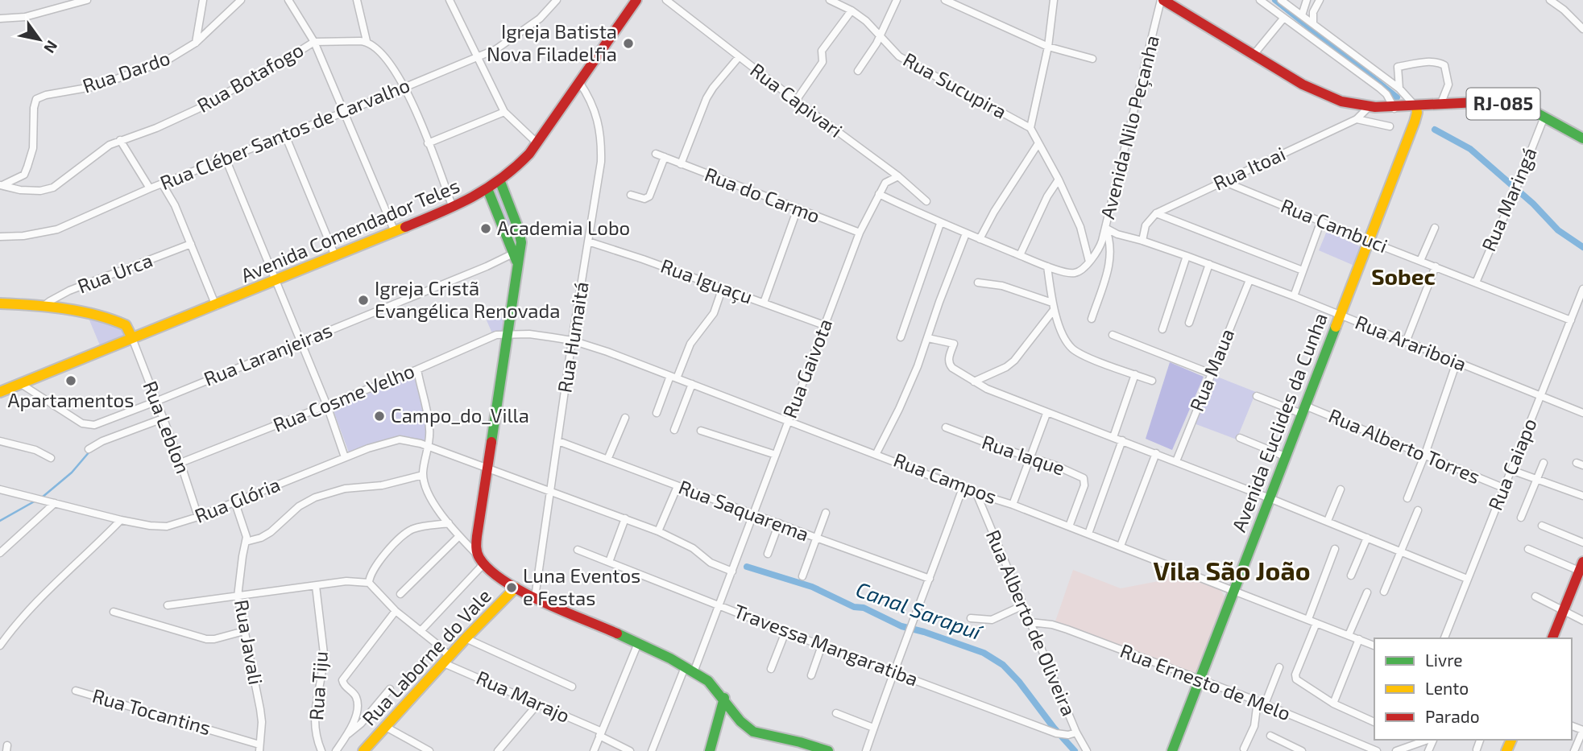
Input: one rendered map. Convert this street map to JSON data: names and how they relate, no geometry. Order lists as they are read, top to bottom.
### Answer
{
  "streets": {
    "main road": [
      "RJ-085",
      "Avenida Comendador Teles",
      "Avenida Euclides da Cunha",
      "Rua Laborne do Vale"
    ],
    "street": [
      "Rua Dardo",
      "Rua Botafogo",
      "Rua Sucupira",
      "Rua Capivari",
      "Avenida Nilo Peçanha",
      "Rua Cléber Santos de Carvalho",
      "Rua Itoai",
      "Rua do Carmo",
      "Rua Maringá",
      "Rua Cambuci",
      "Rua Urca",
      "Rua Iguaçu",
      "Rua Humaitá",
      "Rua Arariboia",
      "Rua Laranjeiras",
      "Rua Gaivota",
      "Rua Maua",
      "Rua Cosme Velho",
      "Rua Leblon",
      "Rua Alberto Torres",
      "Rua Iaque",
      "Rua Caiapo",
      "Rua Campos",
      "Rua Glória",
      "Rua Saquarema",
      "Rua Alberto de Oliveira",
      "Rua Javali",
      "Travessa Mangaratiba",
      "Rua Ernesto de Melo",
      "Rua Tiju",
      "Rua Marajo",
      "Rua Tocantins"
    ]
  },
  "crossings": [
    ["Rua Dardo", "Rua Botafogo"],
    ["Rua Capivari", "Rua Gaivota"],
    ["RJ-085", "Rua Maringá"],
    ["RJ-085", "Avenida Euclides da Cunha"],
    ["Avenida Nilo Peçanha", "Rua Arariboia"],
    ["Rua Itoai", "Rua Cambuci"],
    ["Rua do Carmo", "Rua Gaivota"],
    ["Rua Maringá", "Rua Cambuci"],
    ["Rua Cambuci", "Avenida Euclides da Cunha"],
    ["Rua Cambuci", "Rua Caiapo"],
    ["Avenida Comendador Teles", "Rua Humaitá"],
    ["Avenida Comendador Teles", "Rua Laranjeiras"],
    ["Avenida Comendador Teles", "Rua Leblon"],
    ["Rua Iguaçu", "Rua Humaitá"],
    ["Rua Iguaçu", "Rua Gaivota"],
    ["Rua Humaitá", "Rua Campos"],
    ["Rua Humaitá", "Rua Saquarema"],
    ["Rua Arariboia", "Rua Maua"],
    ["Rua Arariboia", "Avenida Euclides da Cunha"],
    ["Rua Arariboia", "Rua Caiapo"],
    ["Rua Laranjeiras", "Rua Leblon"],
    ["Rua Gaivota", "Rua Campos"],
    ["Rua Gaivota", "Rua Saquarema"],
    ["Rua Gaivota", "Travessa Mangaratiba"],
    ["Rua Cosme Velho", "Rua Leblon"],
    ["Rua Cosme Velho", "Rua Campos"],
    ["Avenida Euclides da Cunha", "Rua Alberto Torres"],
    ["Avenida Euclides da Cunha", "Rua Campos"],
    ["Avenida Euclides da Cunha", "Rua Ernesto de Melo"],
    ["Rua Leblon", "Rua Glória"],
    ["Rua Alberto Torres", "Rua Caiapo"],
    ["Rua Iaque", "Rua Campos"],
    ["Rua Campos", "Rua Alberto de Oliveira"],
    ["Rua Glória", "Rua Javali"],
    ["Rua Alberto de Oliveira", "Travessa Mangaratiba"],
    ["Rua Alberto de Oliveira", "Rua Ernesto de Melo"],
    ["Rua Javali", "Rua Tocantins"],
    ["Rua Laborne do Vale", "Rua Marajo"]
  ],
  "districts": ["Sobec", "Vila São João"],
  "water": ["Canal Sarapuí"],
  "places": [
    "Igreja Batista Nova Filadelfia",
    "Academia Lobo",
    "Igreja Cristã Evangélica Renovada",
    "Apartamentos",
    "Campo_do_Villa",
    "Luna Eventos e Festas"
  ],
  "legend": ["Livre", "Lento", "Parado"],
  "north": "bottom right"
}
